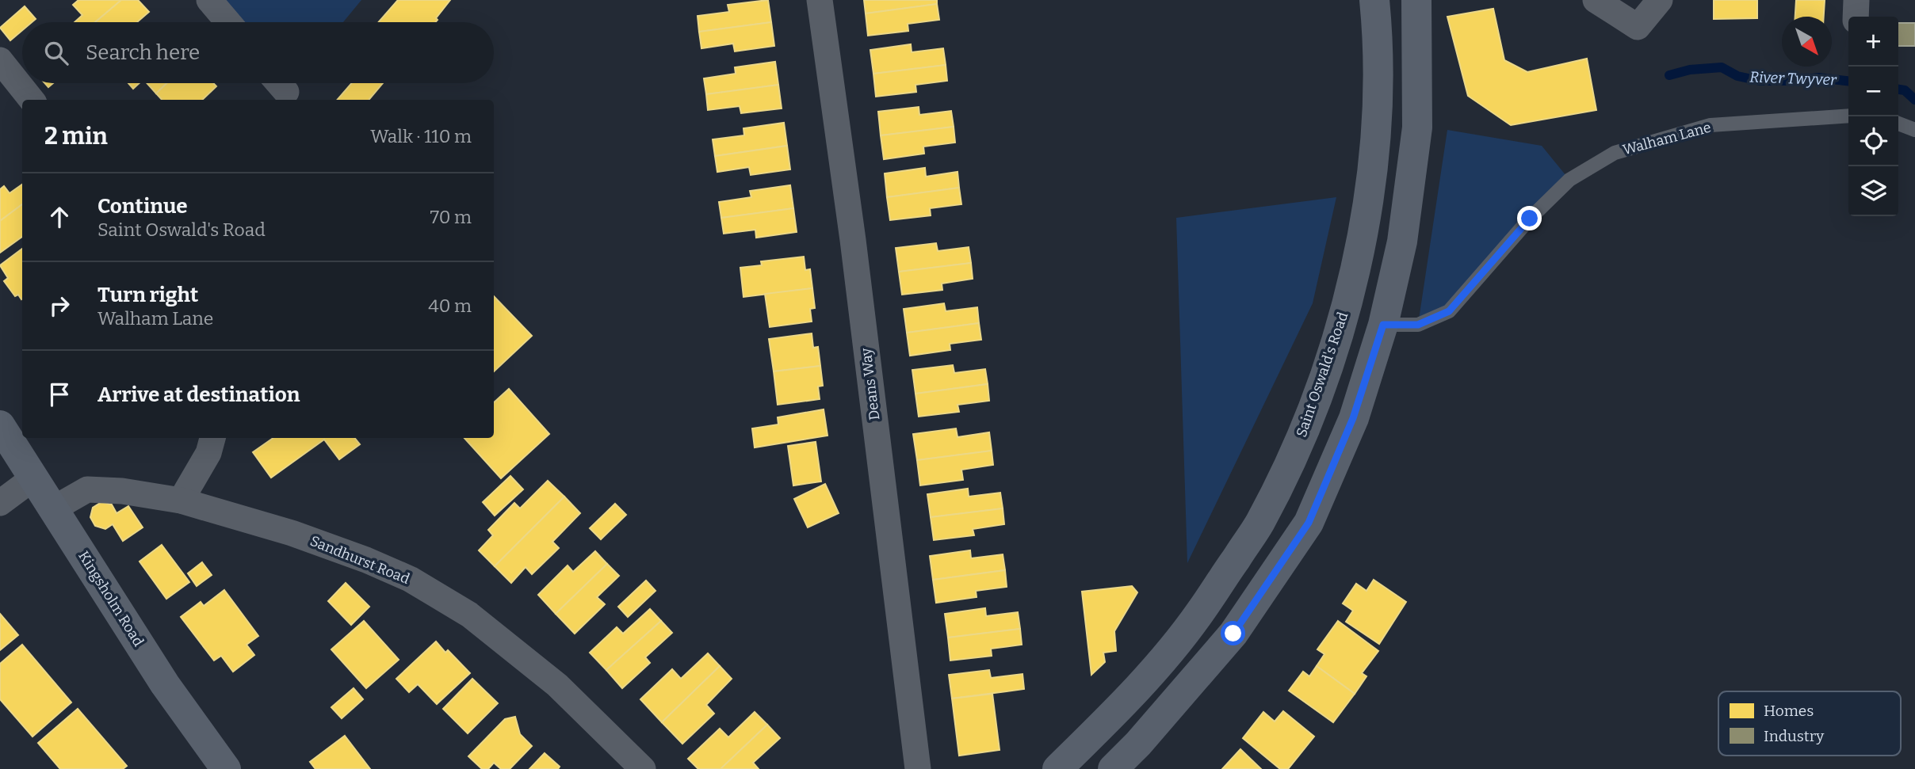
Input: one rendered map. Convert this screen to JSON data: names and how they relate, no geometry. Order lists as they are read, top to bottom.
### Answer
{
  "streets": {
    "main road": ["Saint Oswald's Road", "Kingsholm Road"],
    "street": ["Deans Way", "Sandhurst Road"],
    "lane": ["Walham Lane"]
  },
  "crossings": [
    ["Sandhurst Road", "Kingsholm Road"]
  ],
  "water": ["River Twyver"],
  "legend": ["Homes", "Industry"],
  "north": "bottom right",
  "page": {
    "map_buttons": ["+", "−"],
    "search": "Search here",
    "heading": ["2 min", "Walk · 110 m"],
    "list": [
      ["Continue", "Saint Oswald's Road", "70 m"],
      ["Turn right", "Walham Lane", "40 m"],
      "Arrive at destination"
    ]
  }
}
